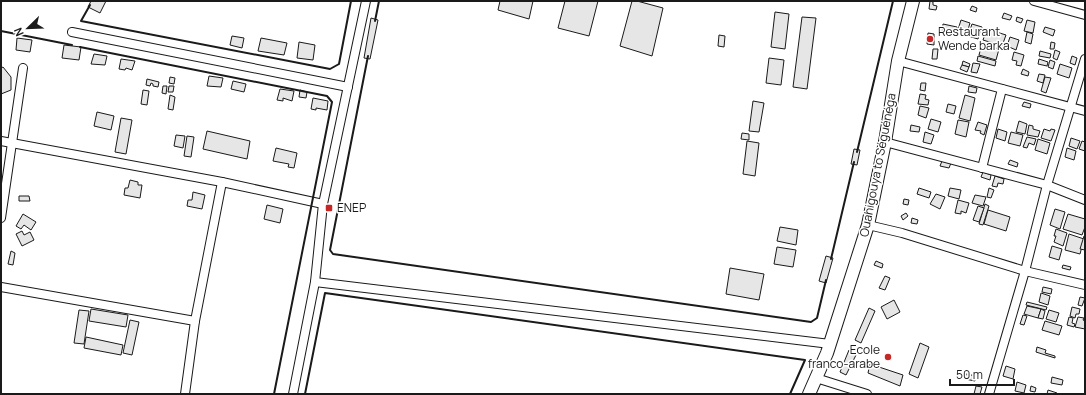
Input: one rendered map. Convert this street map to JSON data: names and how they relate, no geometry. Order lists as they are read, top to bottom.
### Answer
{
  "streets": {
    "main road": ["Ouahigouya to Séguénéga"]
  },
  "places": {
    "other": ["Restaurant Wende barka", "Ecole franco-arabe"],
    "transit": ["ENEP"]
  },
  "scale_bar": "50 m",
  "north": "bottom left"
}
